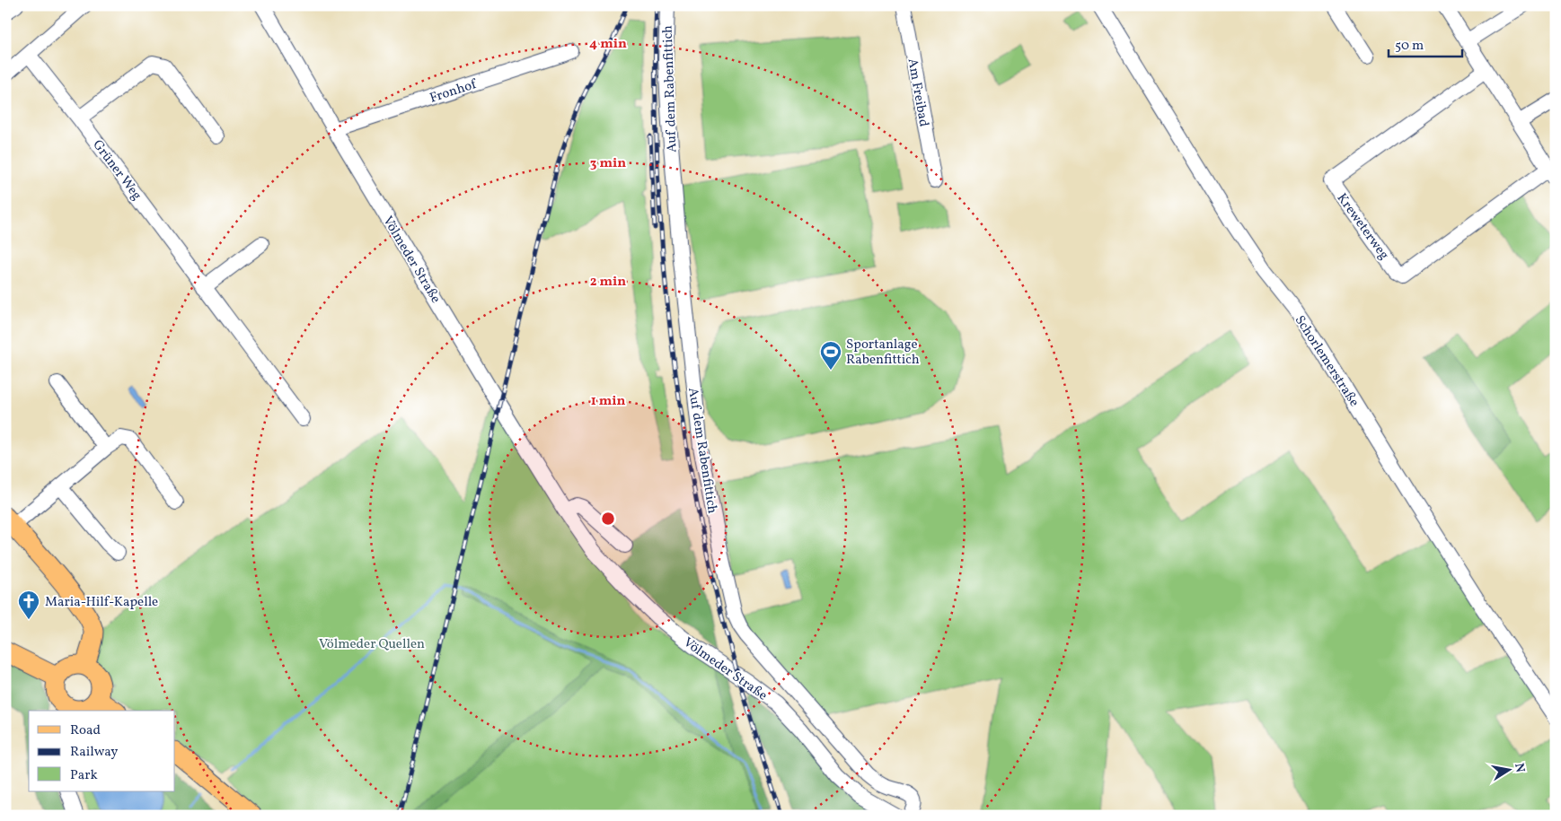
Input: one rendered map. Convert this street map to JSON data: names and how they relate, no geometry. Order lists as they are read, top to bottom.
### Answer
{
  "streets": {
    "street": [
      "Auf dem Rabenfittich",
      "Fronhof",
      "Am Freibad",
      "Grüner Weg",
      "Kreweterweg",
      "Völmeder Straße",
      "Schorlemerstraße"
    ]
  },
  "crossings": [
    ["Fronhof", "Völmeder Straße"]
  ],
  "parks": ["Völmeder Quellen"],
  "places": {
    "sports": ["Sportanlage Rabenfittich"],
    "church": ["Maria-Hilf-Kapelle"]
  },
  "legend": ["Road", "Railway", "Park"],
  "scale_bar": "50 m",
  "north": "right",
  "rings": [
    "4 min",
    "3 min",
    "2 min",
    "1 min"
  ]
}
